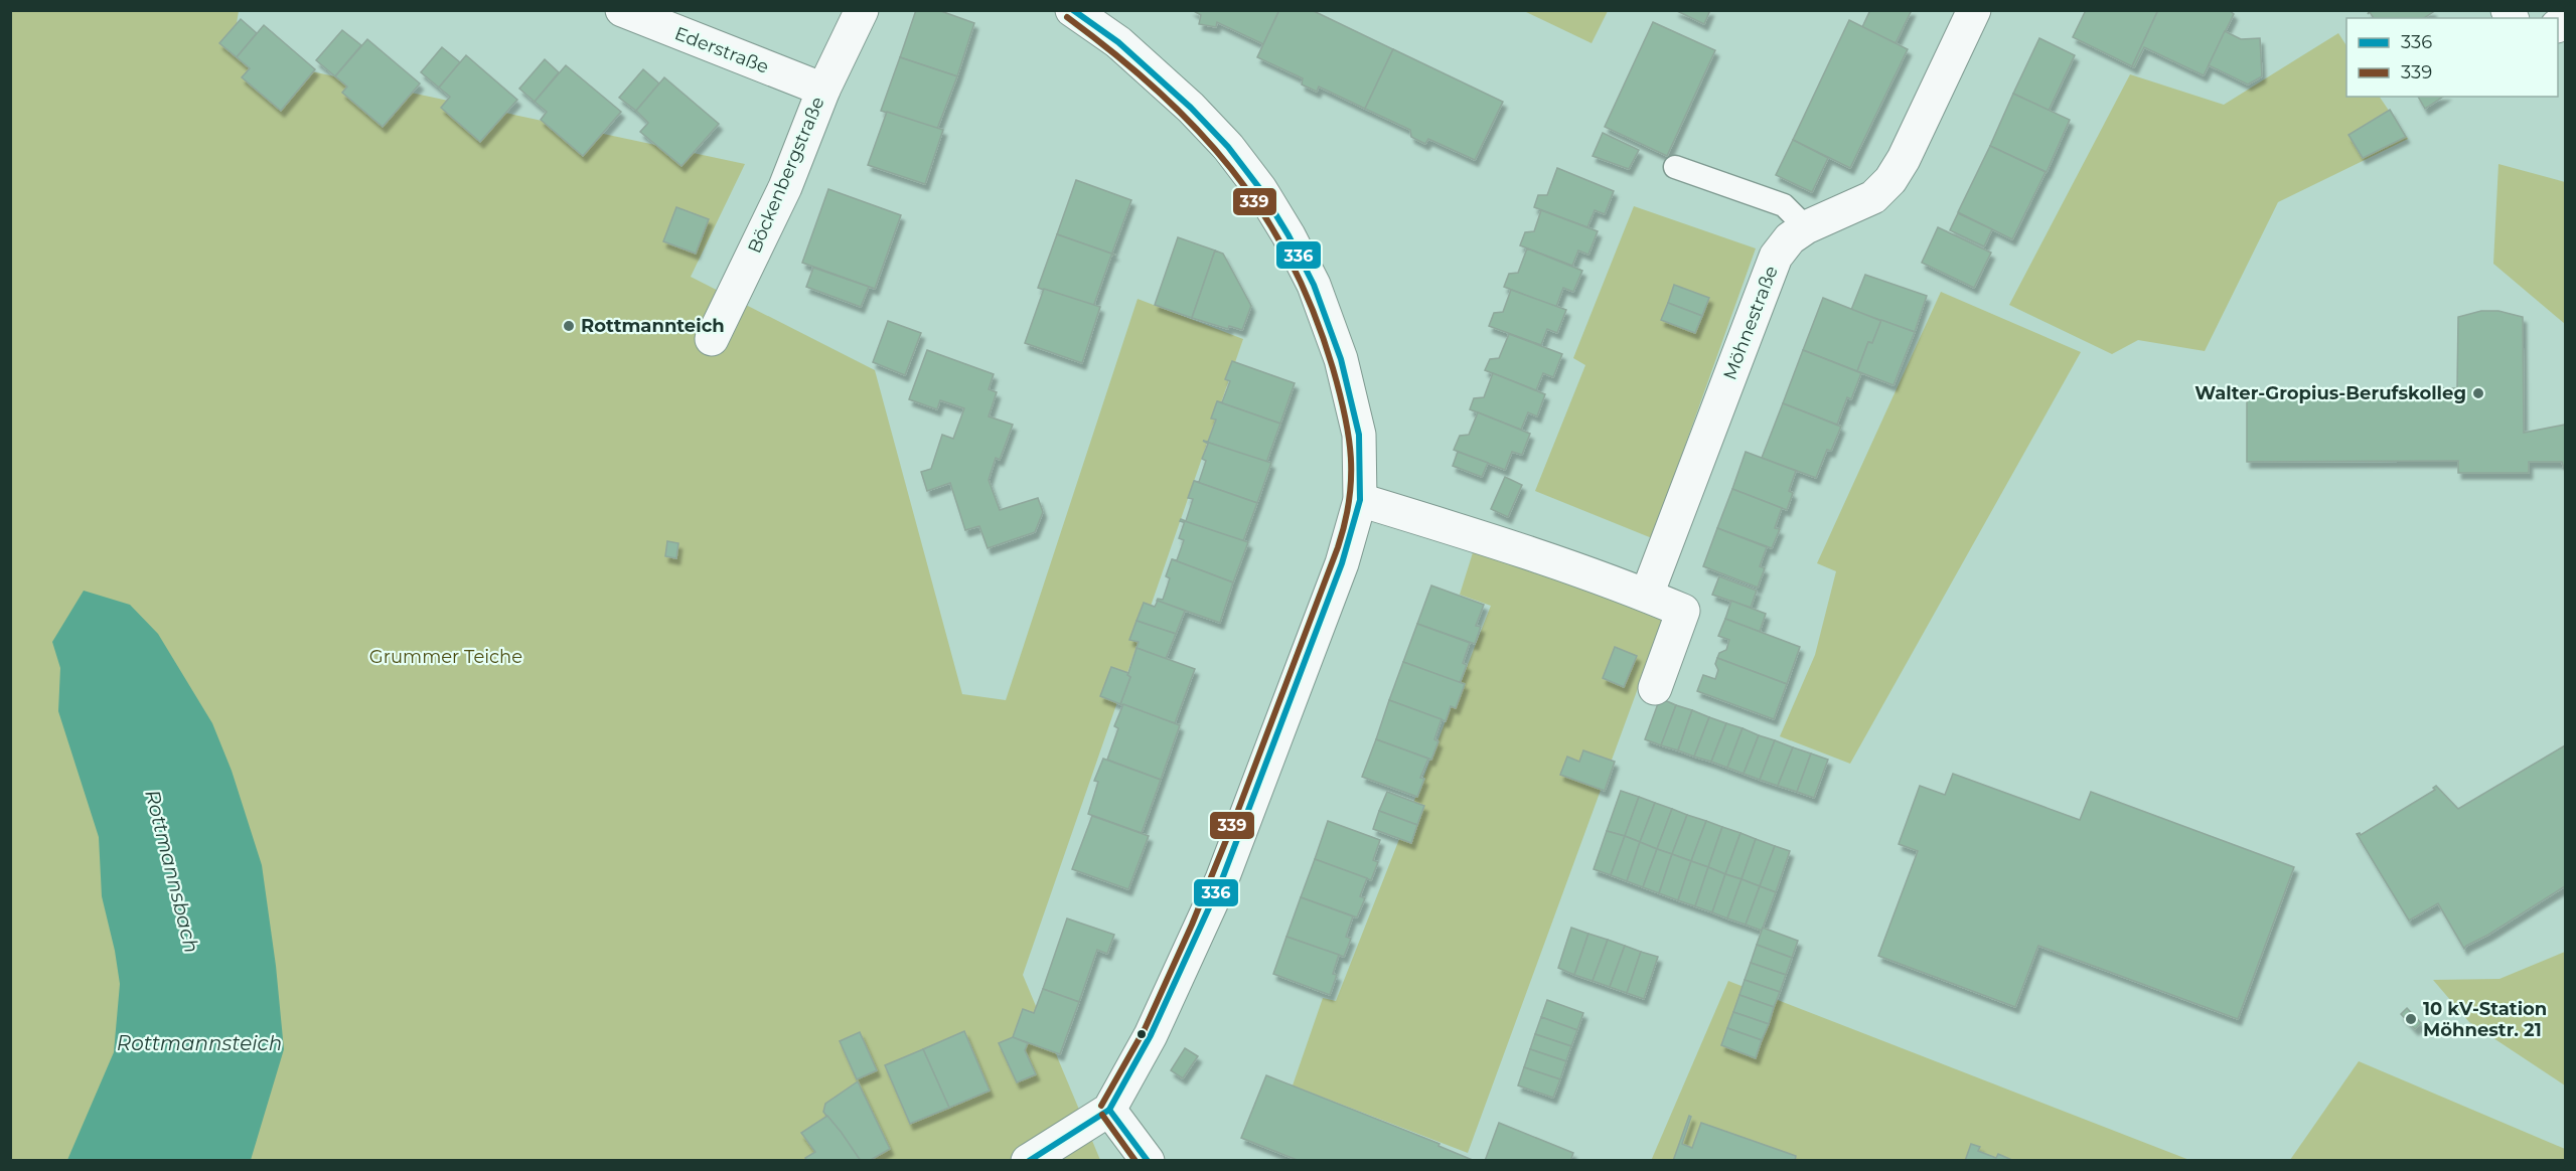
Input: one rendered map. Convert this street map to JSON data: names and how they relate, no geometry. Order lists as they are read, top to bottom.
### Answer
{
  "streets": {
    "street": ["Ederstraße", "Böckenbergstraße", "Möhnestraße"]
  },
  "crossings": [
    ["Ederstraße", "Böckenbergstraße"]
  ],
  "water": ["Rottmannsbach", "Rottmannsteich"],
  "parks": ["Grummer Teiche"],
  "places": ["Rottmannteich", "Walter-Gropius-Berufskolleg", "10 kV-Station Möhnestr. 21"],
  "lines": ["transit line 336", "transit line 339"],
  "legend": ["336", "339"]
}
